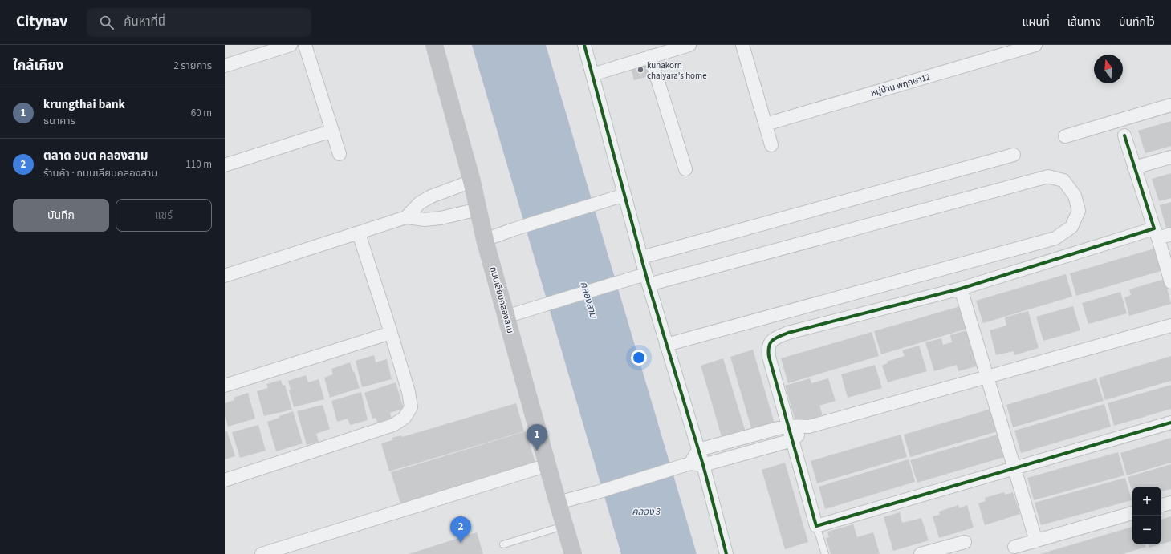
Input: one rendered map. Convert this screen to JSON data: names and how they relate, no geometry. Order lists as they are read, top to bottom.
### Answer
{
  "streets": {
    "main road": ["ถนนเลียบคลองสาม"],
    "street": ["หมู่บ้าน พฤกษา12"]
  },
  "water": ["คลองสาม", "คลอง 3"],
  "places": ["kunakorn chaiyara's home"],
  "north": "top",
  "page": {
    "header": "Citynav",
    "search": "ค้นหาที่นี่",
    "nav": ["แผนที่", "เส้นทาง", "บันทึกไว้"],
    "heading": ["ใกล้เคียง", "2 รายการ"],
    "list": [
      {
        "mark": "1",
        "name": "krungthai bank",
        "note": "ธนาคาร",
        "value": "60 m"
      },
      {
        "mark": "2",
        "name": "ตลาด อบต คลองสาม",
        "note": "ร้านค้า · ถนนเลียบคลองสาม",
        "value": "110 m"
      }
    ],
    "buttons": ["บันทึก", "แชร์"],
    "pins": ["1", "2"],
    "map_buttons": ["+", "−"]
  }
}
